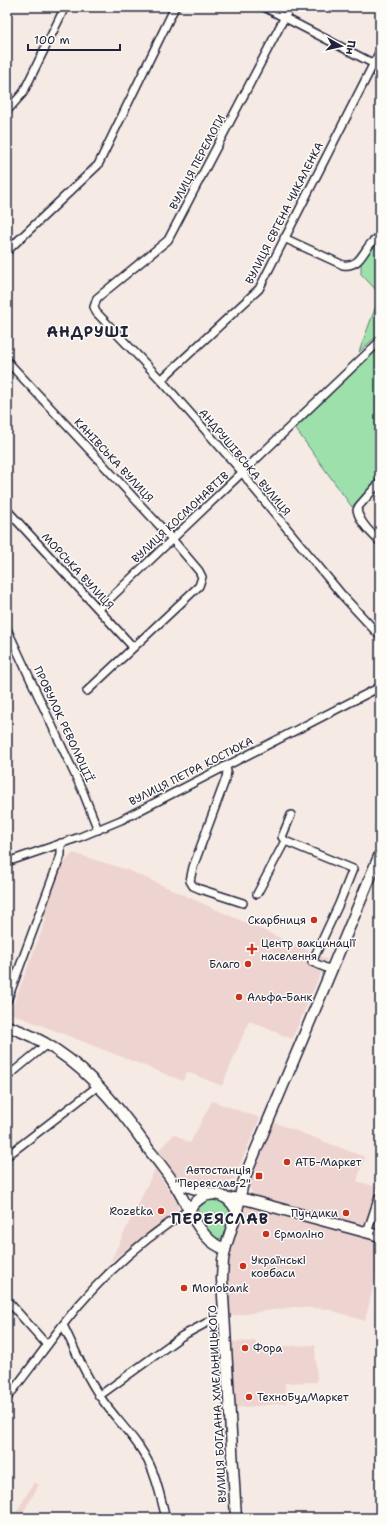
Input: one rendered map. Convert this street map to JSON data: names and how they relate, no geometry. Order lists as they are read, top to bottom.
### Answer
{
  "streets": {
    "main road": ["ВУЛИЦЯ БОГДАНА ХМЕЛЬНИЦЬКОГО"],
    "street": [
      "ВУЛИЦЯ ПЕРЕМОГИ",
      "ВУЛИЦЯ ЄВГЕНА ЧИКАЛЕНКА",
      "КАНІВСЬКА ВУЛИЦЯ",
      "АНДРУШІВСЬКА ВУЛИЦЯ",
      "ВУЛИЦЯ КОСМОНАВТІВ",
      "МОРСЬКА ВУЛИЦЯ",
      "ПРОВУЛОК РЕВОЛЮЦІЇ",
      "ВУЛИЦЯ ПЕТРА КОСТЮКА"
    ]
  },
  "crossings": [
    ["ВУЛИЦЯ ПЕРЕМОГИ", "АНДРУШІВСЬКА ВУЛИЦЯ"],
    ["ВУЛИЦЯ ЄВГЕНА ЧИКАЛЕНКА", "АНДРУШІВСЬКА ВУЛИЦЯ"],
    ["КАНІВСЬКА ВУЛИЦЯ", "ВУЛИЦЯ КОСМОНАВТІВ"],
    ["КАНІВСЬКА ВУЛИЦЯ", "МОРСЬКА ВУЛИЦЯ"],
    ["АНДРУШІВСЬКА ВУЛИЦЯ", "ВУЛИЦЯ КОСМОНАВТІВ"],
    ["ВУЛИЦЯ КОСМОНАВТІВ", "МОРСЬКА ВУЛИЦЯ"],
    ["ПРОВУЛОК РЕВОЛЮЦІЇ", "ВУЛИЦЯ ПЕТРА КОСТЮКА"]
  ],
  "districts": ["АНДРУШІ", "ПЕРЕЯСЛАВ"],
  "places": {
    "other": [
      "Скарбниця",
      "Благо",
      "Альфа-Банк",
      "АТБ-Маркет",
      "Rozetka",
      "Пундики",
      "Єрмоліно",
      "Українські ковбаси",
      "Monobank",
      "Фора",
      "ТехноБудМаркет"
    ],
    "health": ["Центр вакцинації населення"],
    "transit": ["Автостанція \"Переяслав-2\""]
  },
  "scale_bar": "100 m",
  "north": "right"
}
